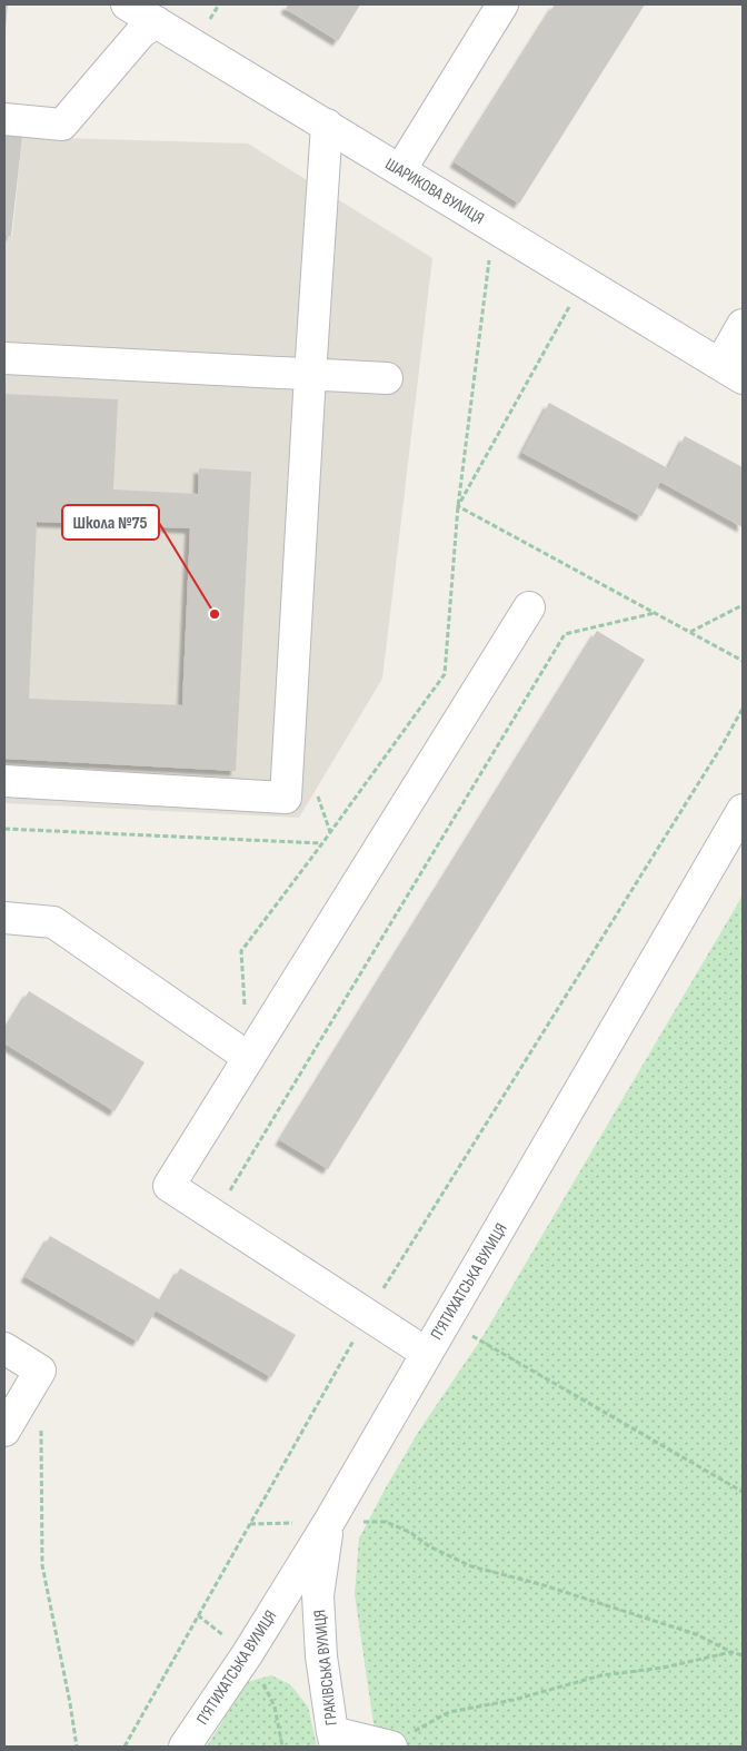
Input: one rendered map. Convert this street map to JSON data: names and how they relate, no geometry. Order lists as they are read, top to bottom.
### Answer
{
  "streets": {
    "street": ["ШАРИКОВА ВУЛИЦЯ", "П’ЯТИХАТСЬКА ВУЛИЦЯ", "ГРАКІВСЬКА ВУЛИЦЯ"]
  },
  "crossings": [
    ["П’ЯТИХАТСЬКА ВУЛИЦЯ", "ГРАКІВСЬКА ВУЛИЦЯ"]
  ],
  "places": ["Школа №75"]
}
